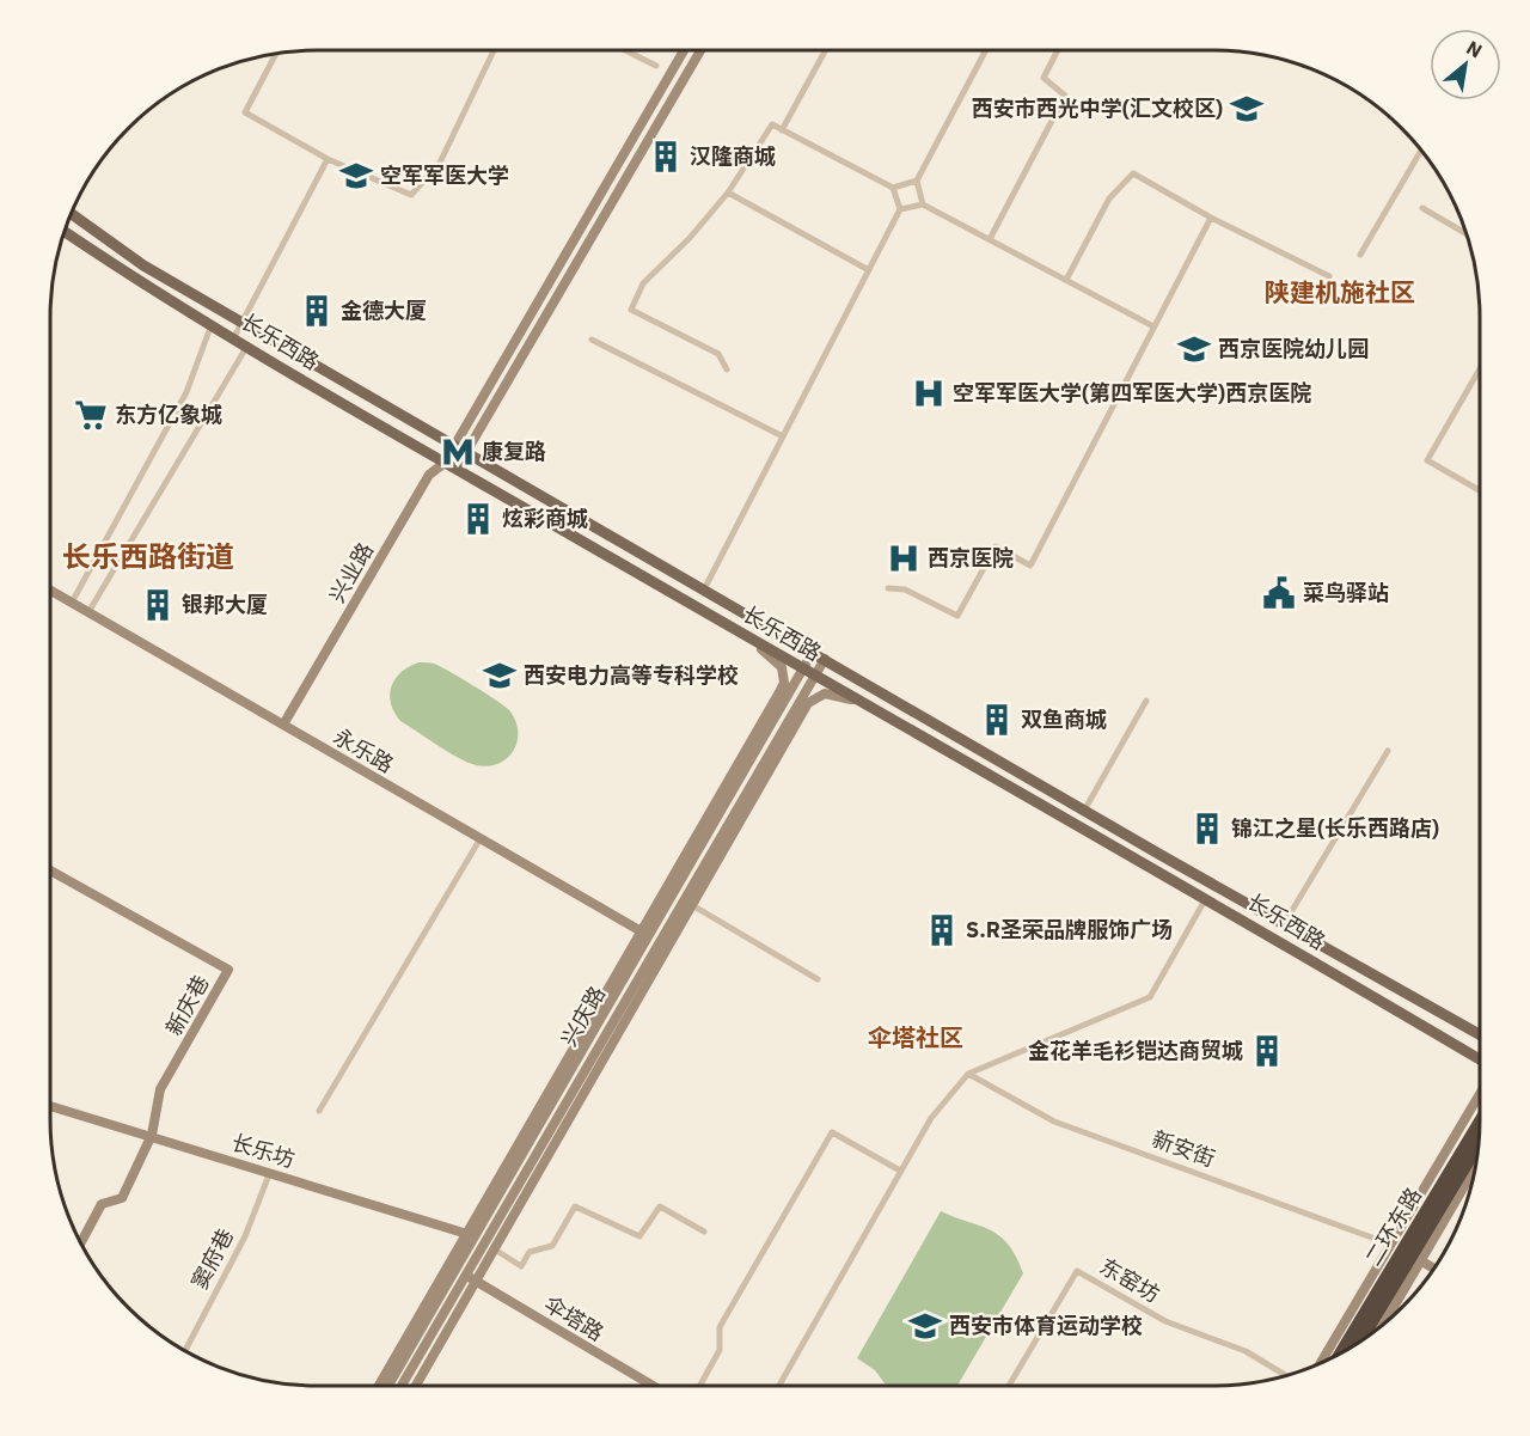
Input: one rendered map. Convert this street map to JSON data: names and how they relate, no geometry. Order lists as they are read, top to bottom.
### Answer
{
  "streets": {
    "highway": ["二环东路"],
    "main road": ["长乐西路"],
    "street": [
      "兴业路",
      "永乐路",
      "新庆巷",
      "兴庆路",
      "新安街",
      "长乐坊",
      "窦府巷",
      "东窑坊",
      "伞塔路"
    ]
  },
  "crossings": [
    ["长乐西路", "兴业路"],
    ["长乐西路", "兴庆路"],
    ["兴业路", "永乐路"],
    ["永乐路", "兴庆路"],
    ["新庆巷", "长乐坊"],
    ["兴庆路", "长乐坊"],
    ["兴庆路", "伞塔路"],
    ["长乐坊", "窦府巷"]
  ],
  "districts": ["陕建机施社区", "长乐西路街道", "伞塔社区"],
  "places": {
    "school or university": [
      "西安市西光中学(汇文校区)",
      "空军军医大学",
      "西京医院幼儿园",
      "西安电力高等专科学校",
      "西安市体育运动学校"
    ],
    "building": [
      "汉隆商城",
      "金德大厦",
      "炫彩商城",
      "银邦大厦",
      "双鱼商城",
      "锦江之星(长乐西路店)",
      "S.R圣荣品牌服饰广场",
      "金花羊毛衫铠达商贸城"
    ],
    "hospital": ["空军军医大学(第四军医大学)西京医院", "西京医院"],
    "supermarket": ["东方亿象城"],
    "metro station": ["康复路"],
    "public building": ["菜鸟驿站"]
  },
  "north": "top right"
}
